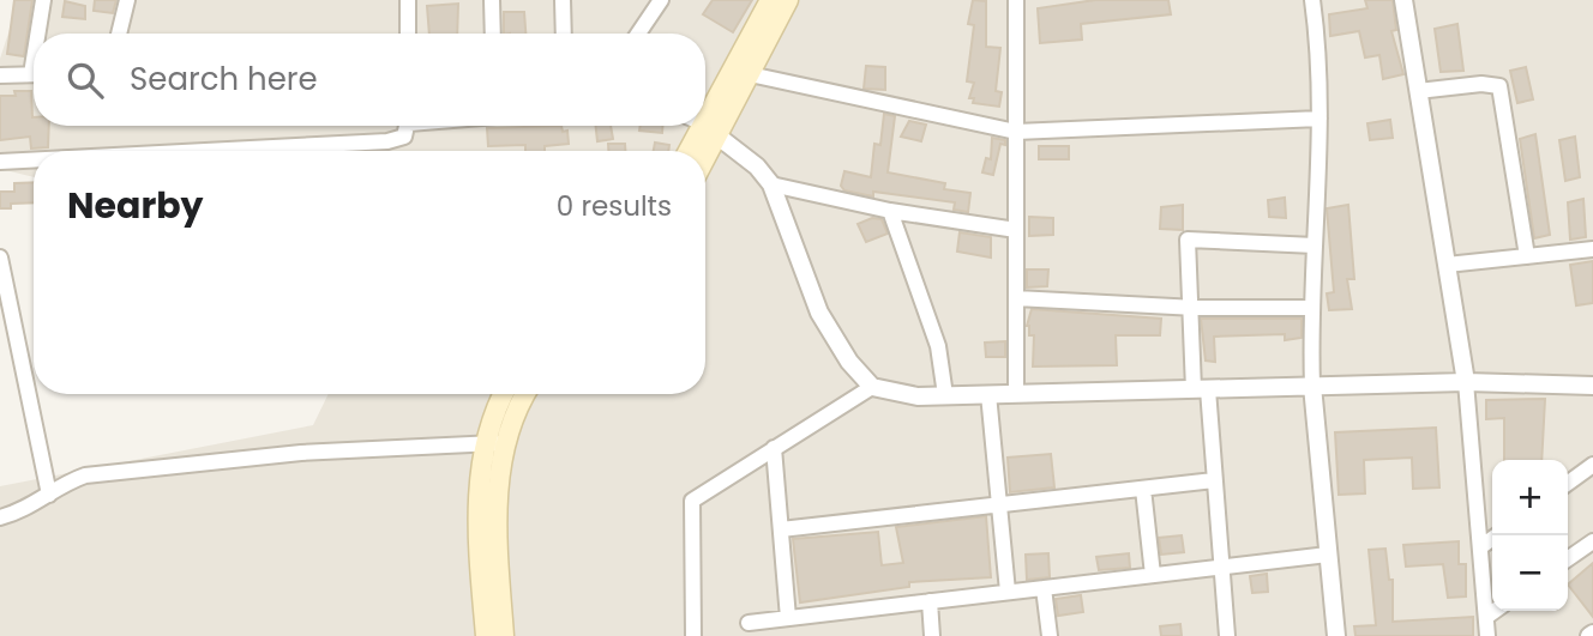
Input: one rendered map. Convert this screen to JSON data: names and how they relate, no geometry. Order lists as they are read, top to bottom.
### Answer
{
  "page": {
    "search": "Search here",
    "heading": ["Nearby", "0 results"],
    "map_buttons": ["+", "−"]
  }
}
